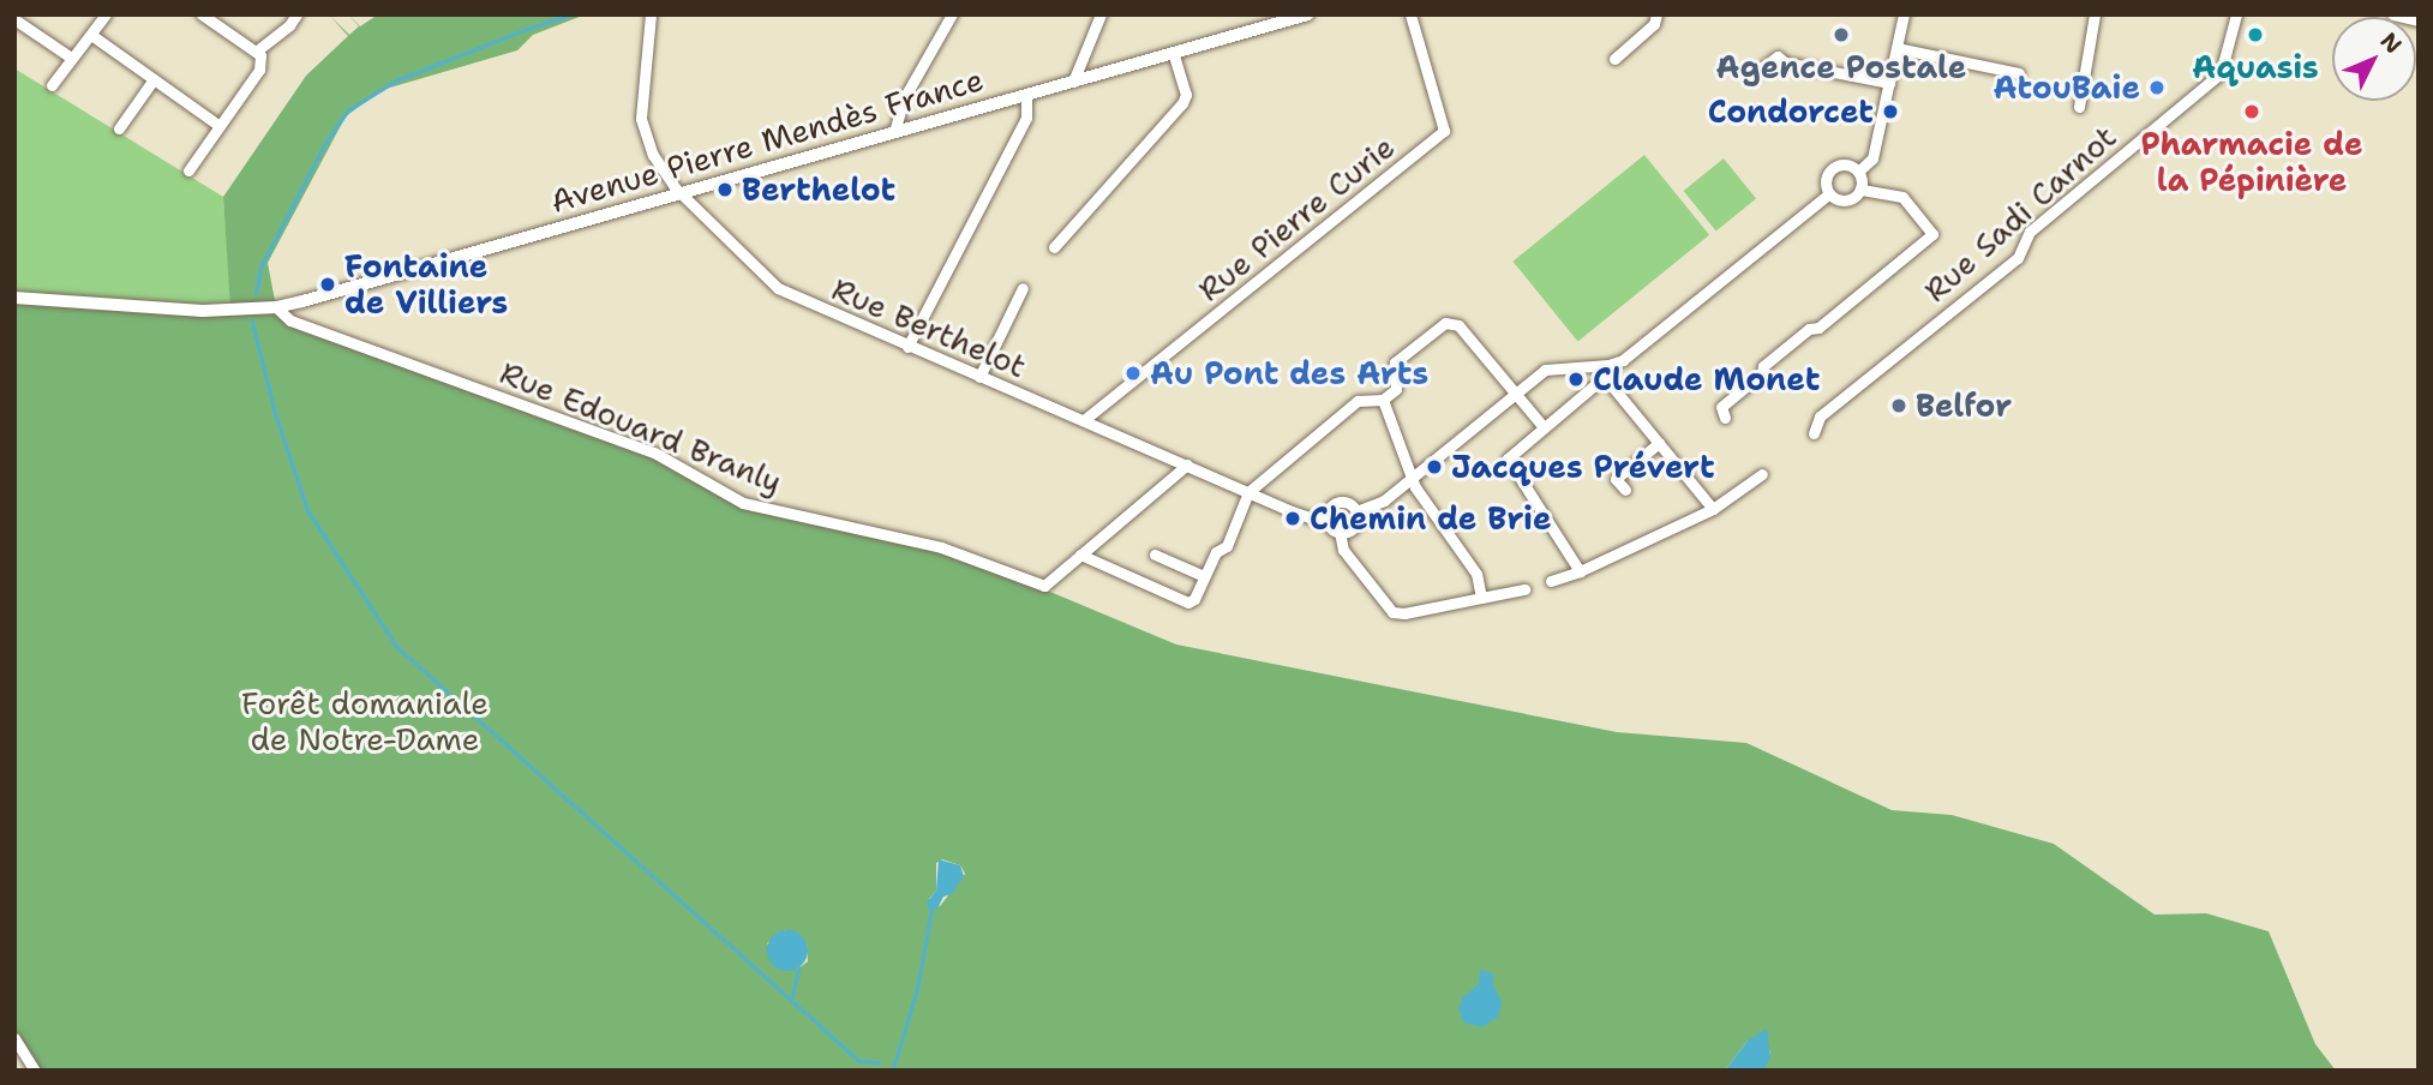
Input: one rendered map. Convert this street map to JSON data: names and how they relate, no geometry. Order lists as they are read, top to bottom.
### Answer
{
  "streets": {
    "main road": ["Avenue Pierre Mendès France"],
    "street": [
      "Rue Sadi Carnot",
      "Rue Pierre Curie",
      "Rue Berthelot",
      "Rue Edouard Branly"
    ]
  },
  "crossings": [
    ["Avenue Pierre Mendès France", "Rue Berthelot"],
    ["Avenue Pierre Mendès France", "Rue Edouard Branly"],
    ["Rue Pierre Curie", "Rue Berthelot"]
  ],
  "parks": ["Forêt domaniale de Notre-Dame"],
  "places": [
    "Agence Postale",
    "Aquasis",
    "AtouBaie",
    "Condorcet",
    "Pharmacie de la Pépinière",
    "Berthelot",
    "Fontaine de Villiers",
    "Au Pont des Arts",
    "Claude Monet",
    "Belfor",
    "Jacques Prévert",
    "Chemin de Brie"
  ],
  "north": "top right"
}
